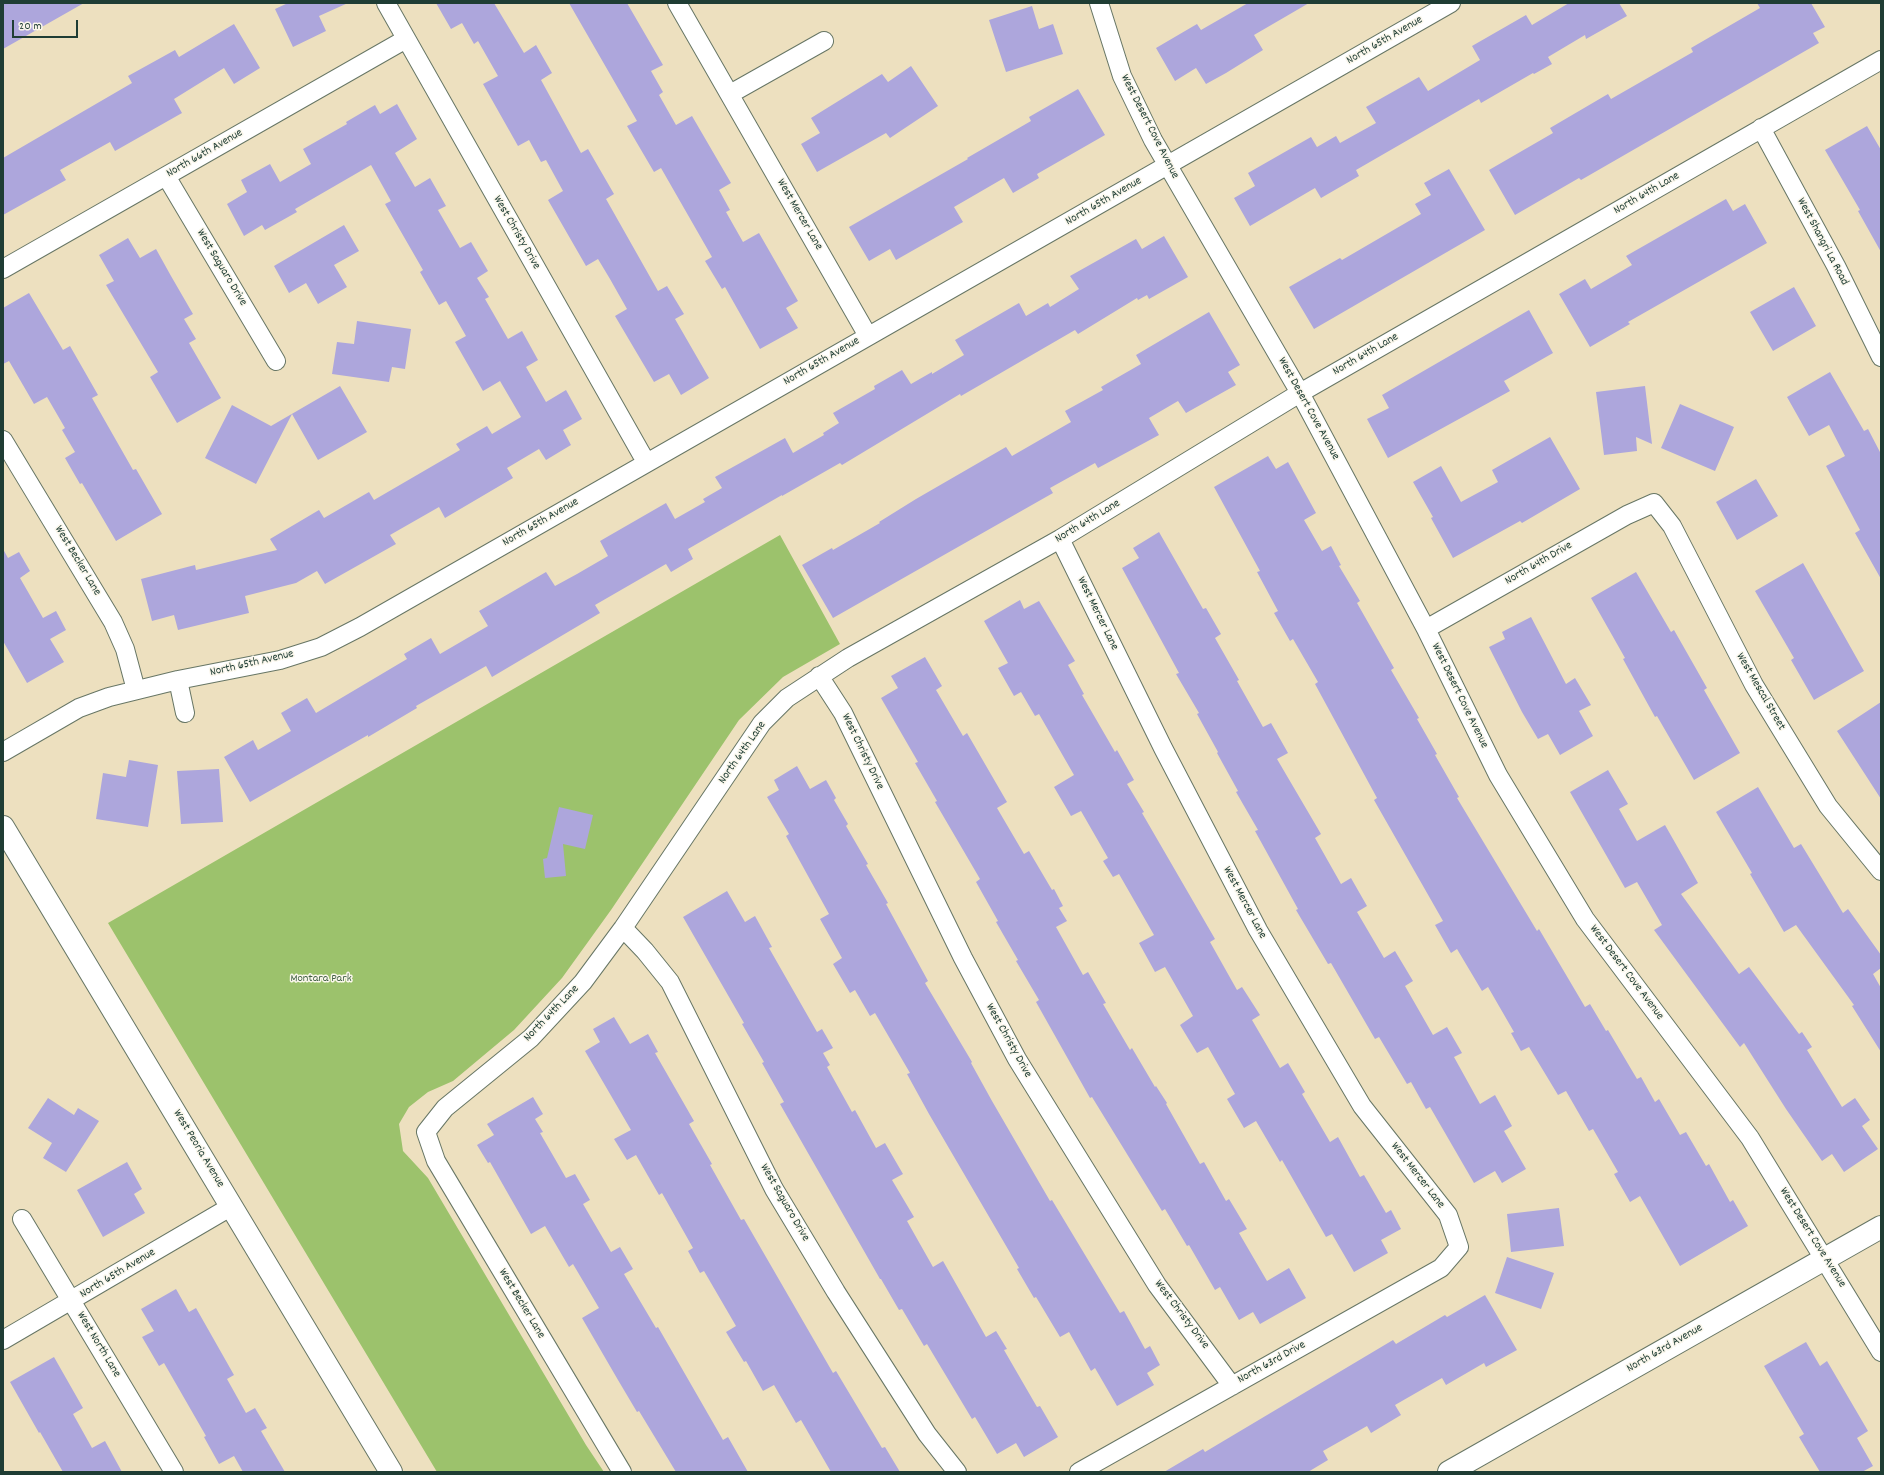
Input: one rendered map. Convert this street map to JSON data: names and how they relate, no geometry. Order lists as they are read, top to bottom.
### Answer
{
  "streets": {
    "main road": ["West Peoria Avenue", "North 63rd Avenue"],
    "street": [
      "North 65th Avenue",
      "West Desert Cove Avenue",
      "North 66th Avenue",
      "North 64th Lane",
      "West Mercer Lane",
      "West Christy Drive",
      "West Shangri La Road",
      "West Saguaro Drive",
      "West Becker Lane",
      "North 64th Drive",
      "West Mescal Street",
      "West North Lane",
      "North 63rd Drive"
    ]
  },
  "crossings": [
    ["North 65th Avenue", "West Desert Cove Avenue"],
    ["North 65th Avenue", "West Mercer Lane"],
    ["North 65th Avenue", "West Christy Drive"],
    ["North 65th Avenue", "West Becker Lane"],
    ["North 65th Avenue", "West Peoria Avenue"],
    ["North 65th Avenue", "West North Lane"],
    ["West Desert Cove Avenue", "North 64th Lane"],
    ["West Desert Cove Avenue", "North 64th Drive"],
    ["West Desert Cove Avenue", "North 63rd Avenue"],
    ["North 66th Avenue", "West Christy Drive"],
    ["North 66th Avenue", "West Saguaro Drive"],
    ["North 64th Lane", "West Mercer Lane"],
    ["North 64th Lane", "West Christy Drive"],
    ["North 64th Lane", "West Shangri La Road"],
    ["North 64th Lane", "West Saguaro Drive"],
    ["North 64th Lane", "West Becker Lane"],
    ["West Mercer Lane", "North 63rd Drive"],
    ["West Christy Drive", "North 63rd Drive"],
    ["North 64th Drive", "West Mescal Street"]
  ],
  "parks": ["Montara Park"],
  "scale_bar": "20 m"
}
